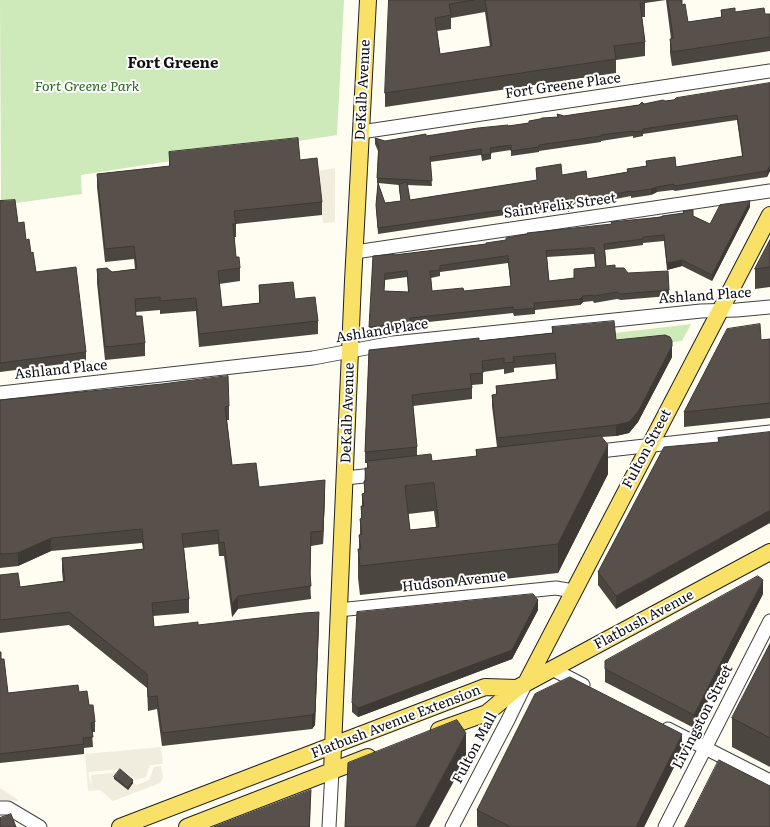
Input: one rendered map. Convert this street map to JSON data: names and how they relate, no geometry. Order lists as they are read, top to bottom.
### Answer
{
  "streets": {
    "main road": [
      "DeKalb Avenue",
      "Fulton Street",
      "Flatbush Avenue",
      "Flatbush Avenue Extension"
    ],
    "street": [
      "Fort Greene Place",
      "Saint Felix Street",
      "Ashland Place",
      "Hudson Avenue",
      "Livingston Street",
      "Fulton Mall"
    ]
  },
  "crossings": [
    ["Fort Greene Place", "DeKalb Avenue"],
    ["DeKalb Avenue", "Saint Felix Street"],
    ["DeKalb Avenue", "Ashland Place"],
    ["DeKalb Avenue", "Hudson Avenue"],
    ["DeKalb Avenue", "Flatbush Avenue Extension"],
    ["Ashland Place", "Fulton Street"],
    ["Fulton Street", "Hudson Avenue"],
    ["Fulton Street", "Flatbush Avenue"],
    ["Fulton Street", "Flatbush Avenue Extension"],
    ["Fulton Street", "Fulton Mall"],
    ["Flatbush Avenue", "Flatbush Avenue Extension"],
    ["Flatbush Avenue", "Fulton Mall"],
    ["Flatbush Avenue Extension", "Fulton Mall"]
  ],
  "districts": ["Fort Greene"],
  "parks": ["Fort Greene Park"]
}
